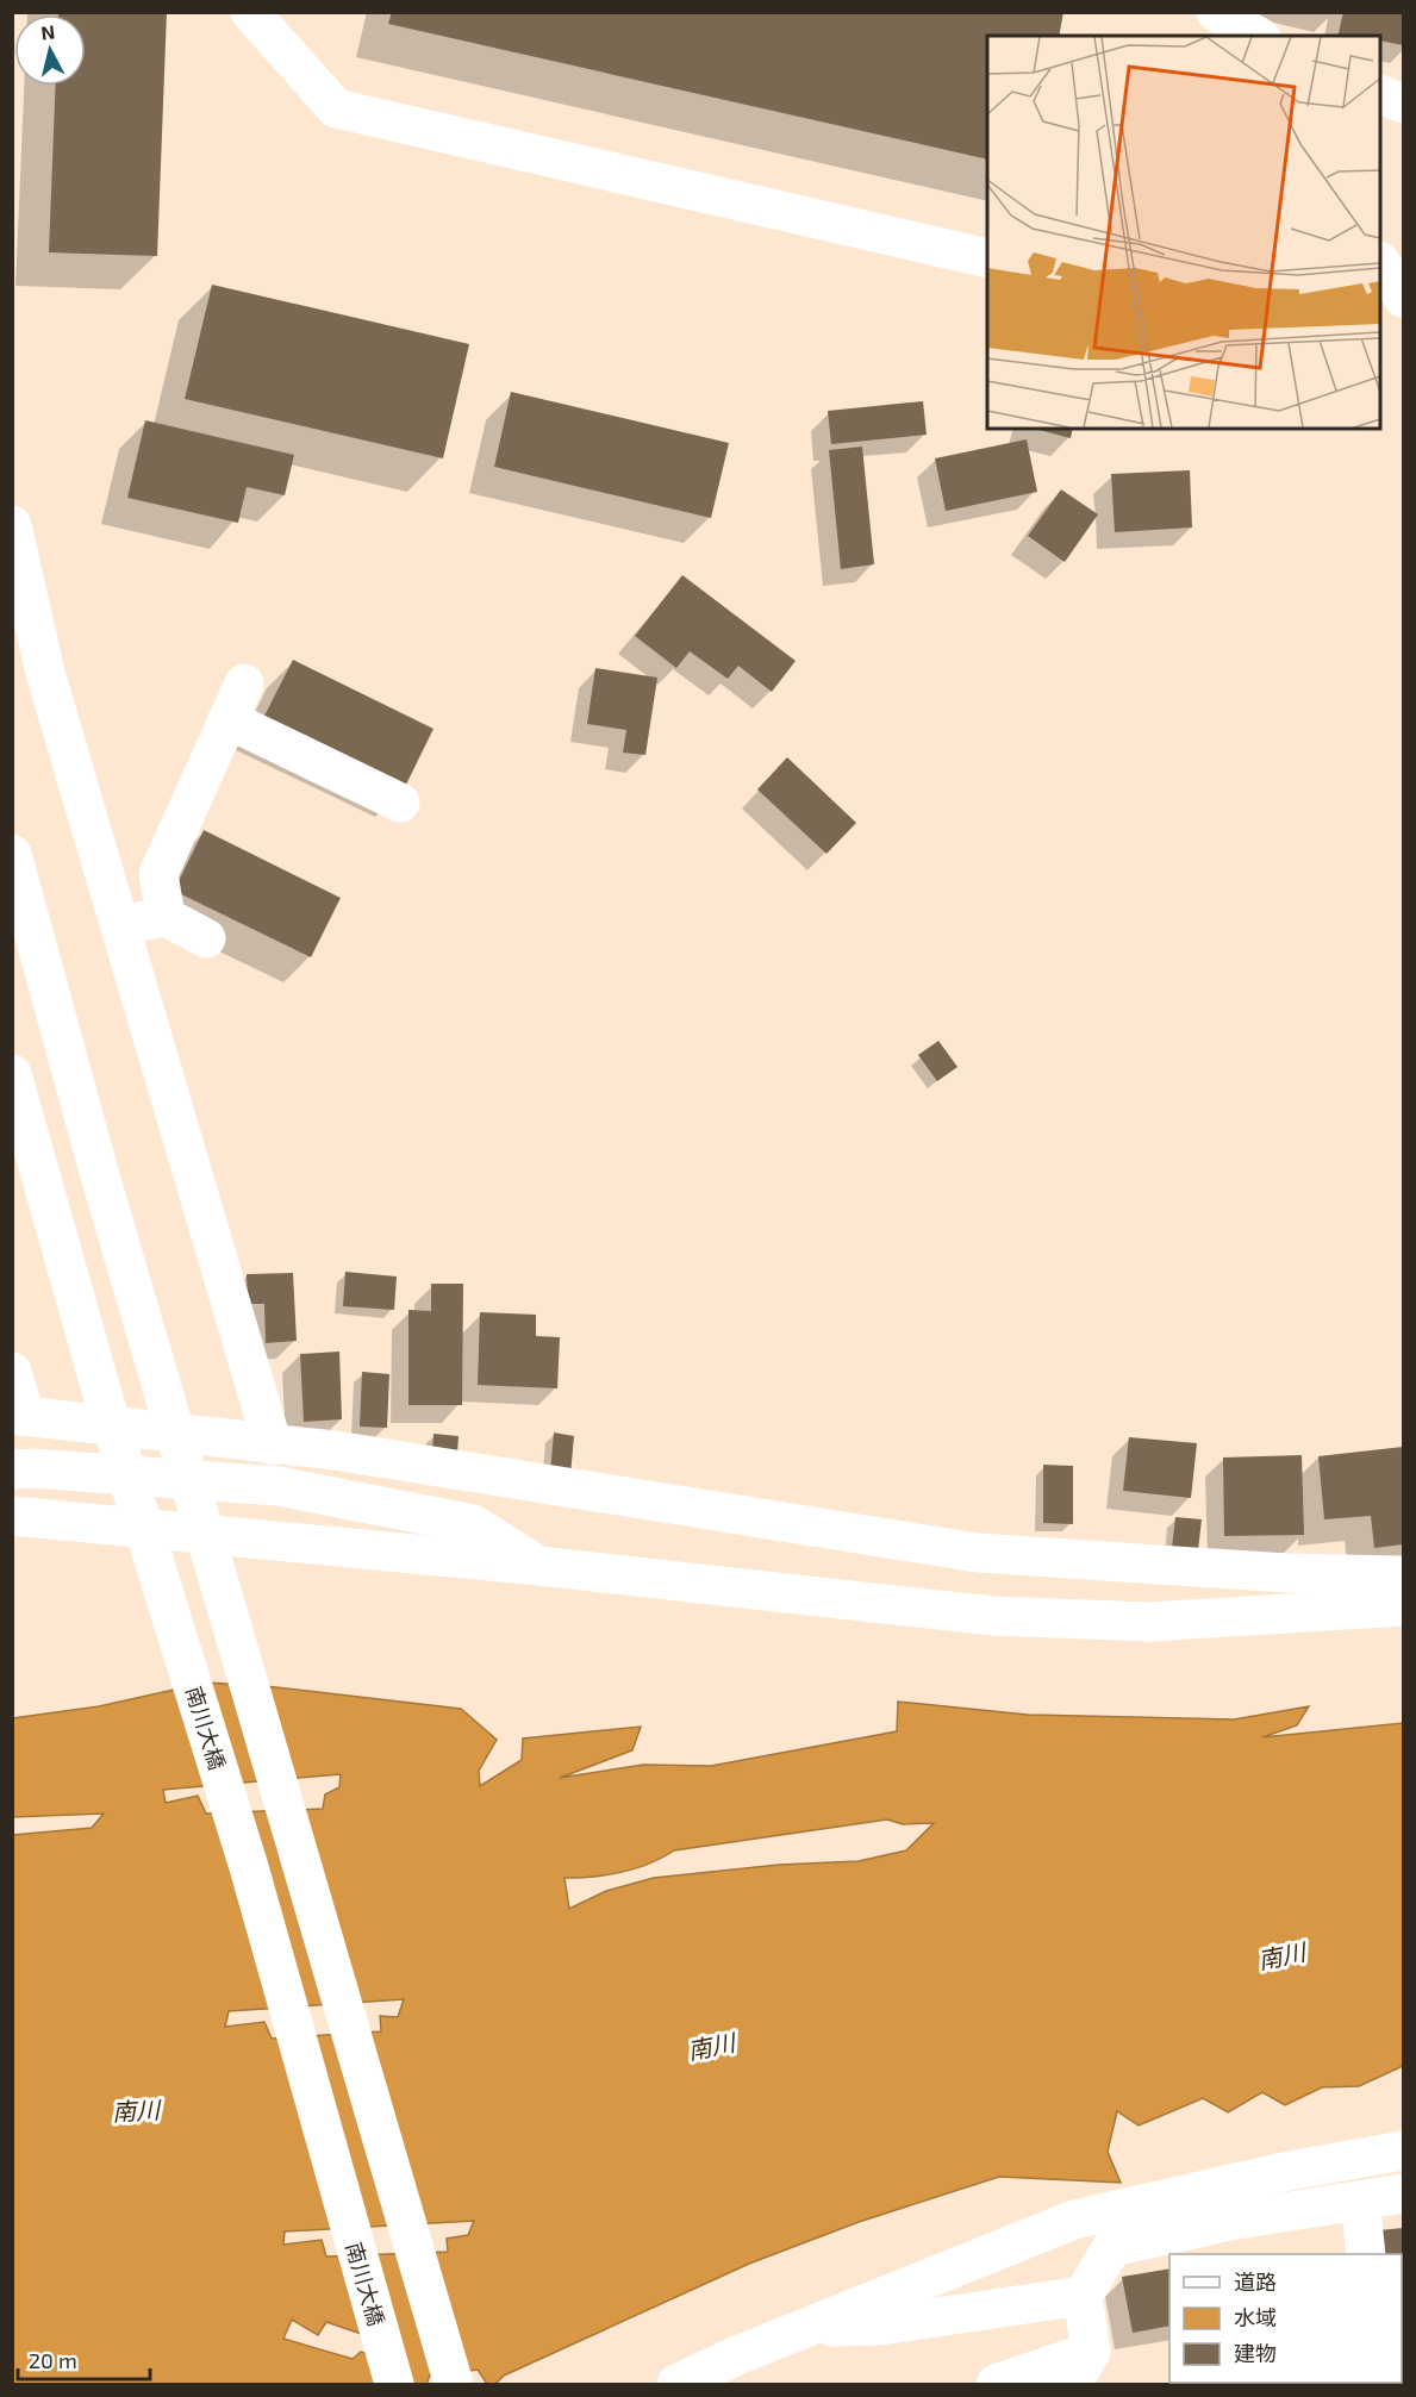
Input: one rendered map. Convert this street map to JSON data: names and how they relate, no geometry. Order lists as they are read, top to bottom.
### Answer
{
  "streets": {
    "street": ["南川大橋"]
  },
  "water": ["南川"],
  "legend": ["道路", "水域", "建物"],
  "scale_bar": "20 m",
  "north": "top"
}
